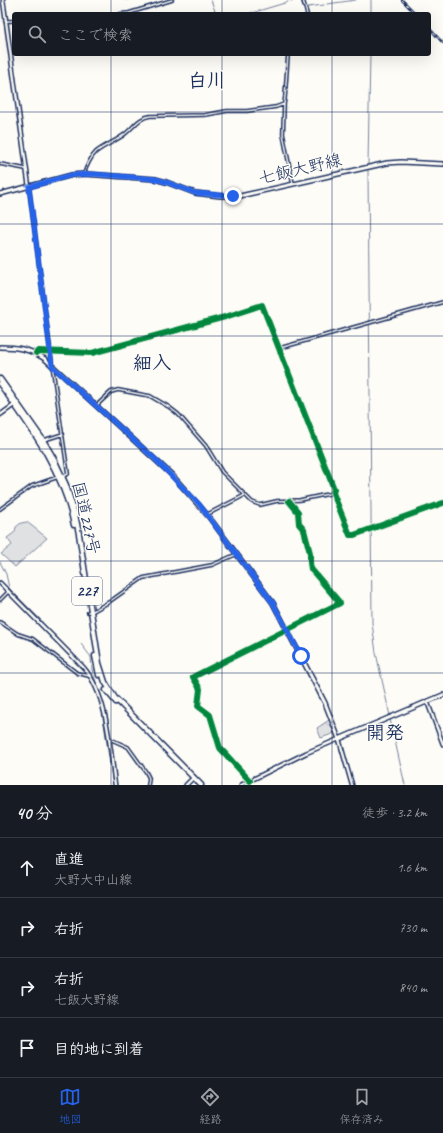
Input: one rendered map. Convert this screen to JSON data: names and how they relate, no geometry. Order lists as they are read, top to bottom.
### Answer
{
  "streets": {
    "highway": ["国道227号", "227"],
    "main road": ["七飯大野線"]
  },
  "districts": ["白川", "細入", "開発"],
  "page": {
    "search": "ここで検索",
    "heading": ["40 分", "徒歩 · 3.2 km"],
    "list": [
      ["直進", "大野大中山線", "1.6 km"],
      ["右折", "730 m"],
      ["右折", "七飯大野線", "840 m"],
      "目的地に到着"
    ],
    "nav": ["地図", "経路", "保存済み"]
  }
}
